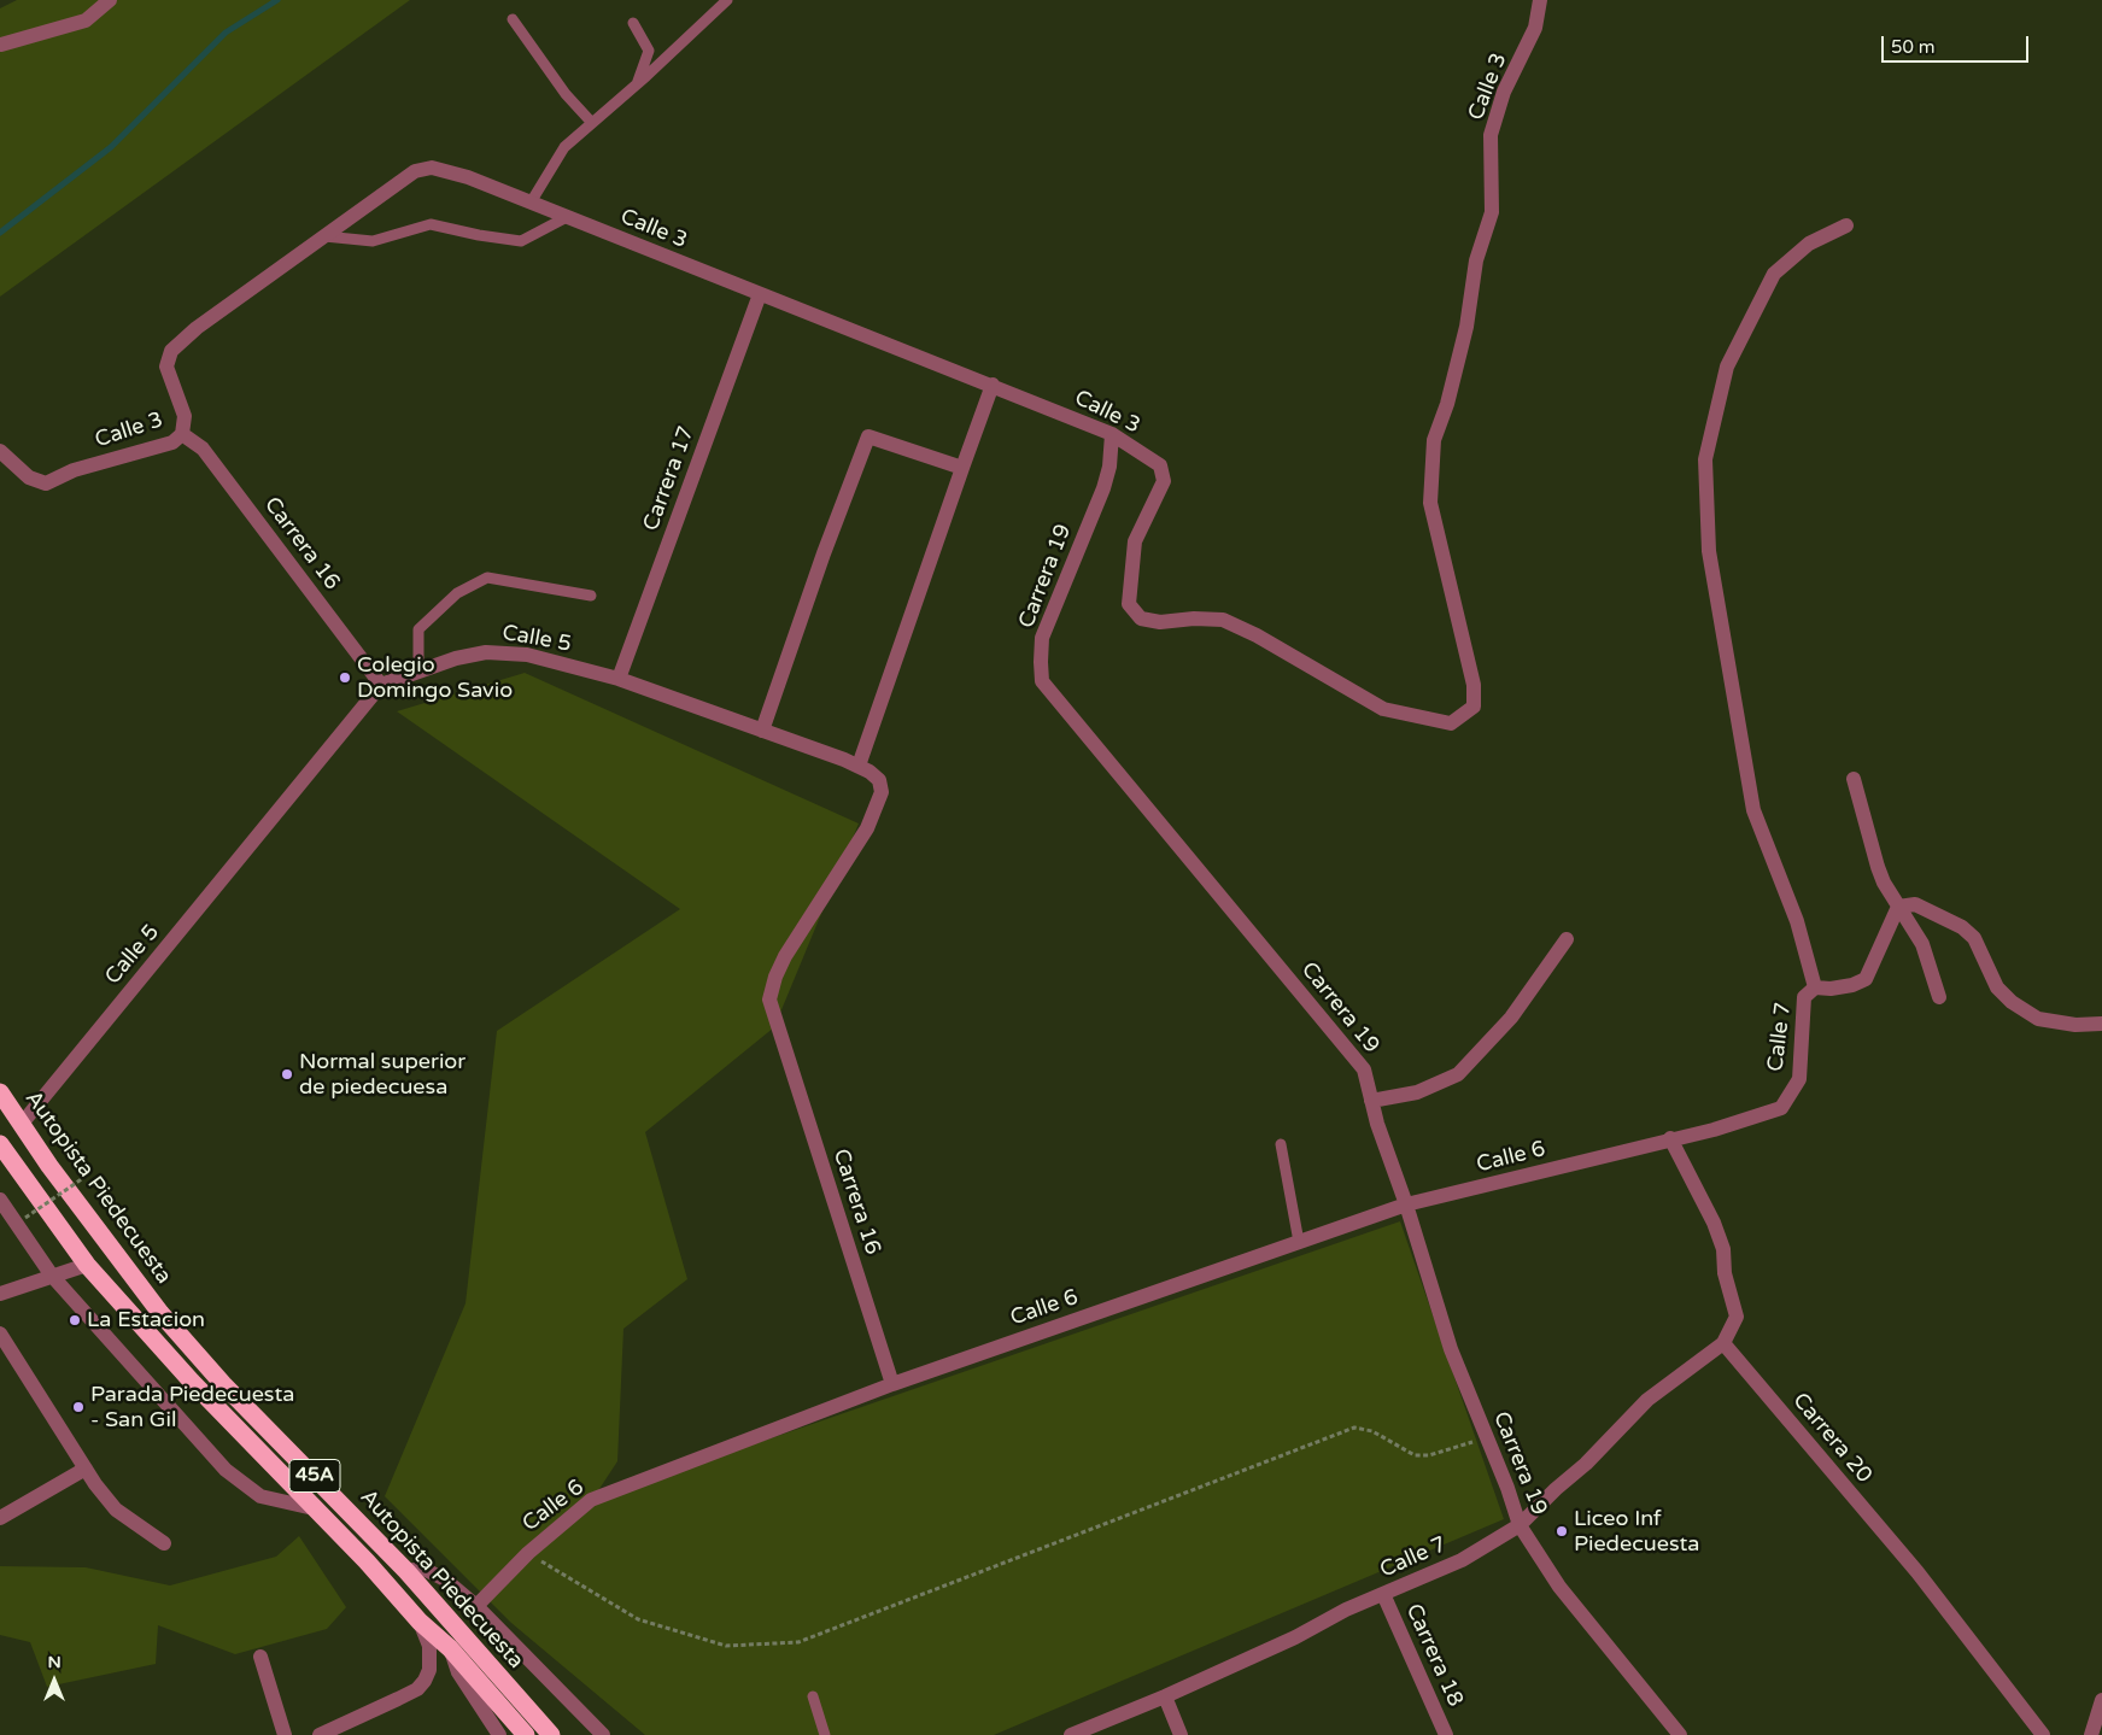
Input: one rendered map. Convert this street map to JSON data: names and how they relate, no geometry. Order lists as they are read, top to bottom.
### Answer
{
  "streets": {
    "highway": ["Autopista Piedecuesta", "45A"],
    "street": [
      "Calle 3",
      "Carrera 17",
      "Carrera 16",
      "Carrera 19",
      "Calle 5",
      "Calle 7",
      "Calle 6",
      "Carrera 20",
      "Carrera 18"
    ]
  },
  "crossings": [
    ["Calle 3", "Carrera 17"],
    ["Calle 3", "Carrera 16"],
    ["Calle 3", "Carrera 19"],
    ["Carrera 17", "Calle 5"],
    ["Carrera 16", "Calle 5"],
    ["Carrera 16", "Calle 6"],
    ["Carrera 19", "Calle 7"],
    ["Carrera 19", "Calle 6"],
    ["Calle 5", "Autopista Piedecuesta"],
    ["Calle 7", "Calle 6"],
    ["Calle 7", "Carrera 20"],
    ["Calle 7", "Carrera 18"]
  ],
  "places": [
    "Colegio Domingo Savio",
    "Normal superior de piedecuesa",
    "La Estacion",
    "Parada Piedecuesta - San Gil",
    "Liceo Inf Piedecuesta"
  ],
  "scale_bar": "50 m",
  "north": "top"
}
